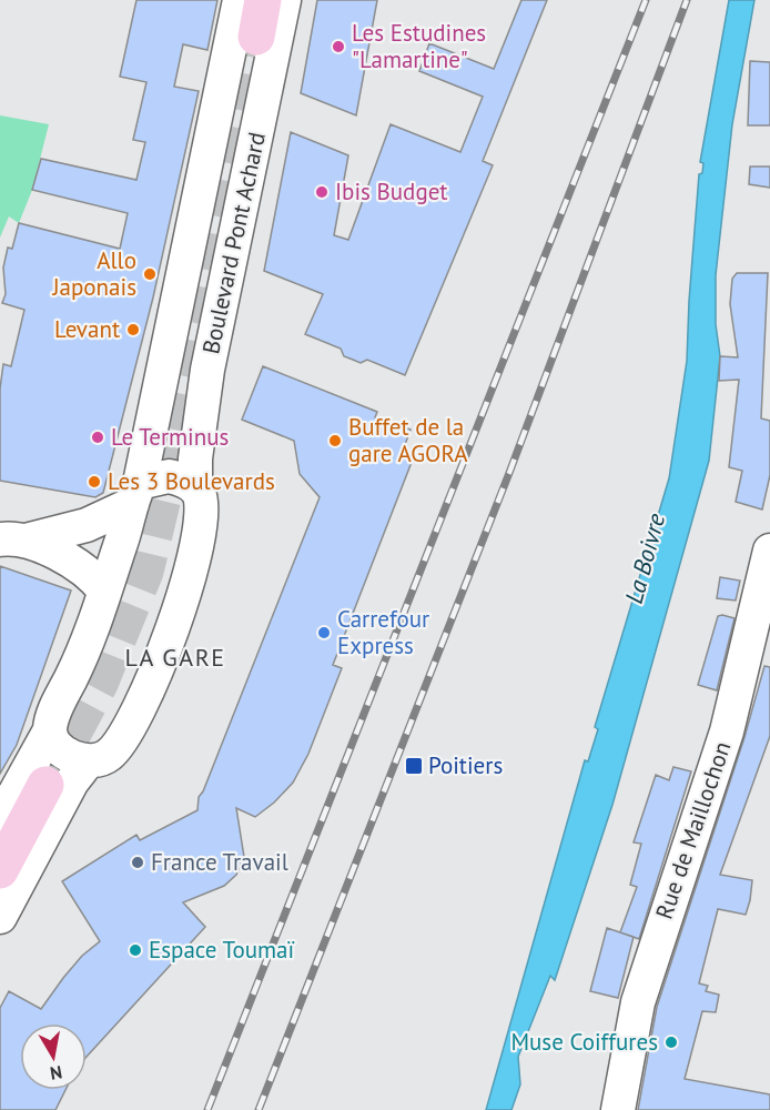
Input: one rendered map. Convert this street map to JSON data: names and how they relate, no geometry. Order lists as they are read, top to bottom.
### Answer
{
  "streets": {
    "street": ["Boulevard Pont Achard", "Rue de Maillochon"]
  },
  "districts": ["LA GARE"],
  "water": ["La Boivre"],
  "places": {
    "other": [
      "Les Estudines \"Lamartine\"",
      "Ibis Budget",
      "Allo Japonais",
      "Levant",
      "Le Terminus",
      "Buffet de la gare AGORA",
      "Les 3 Boulevards",
      "Carrefour Express",
      "France Travail",
      "Espace Toumaï",
      "Muse Coiffures"
    ],
    "transit": ["Poitiers"]
  },
  "north": "bottom"
}
